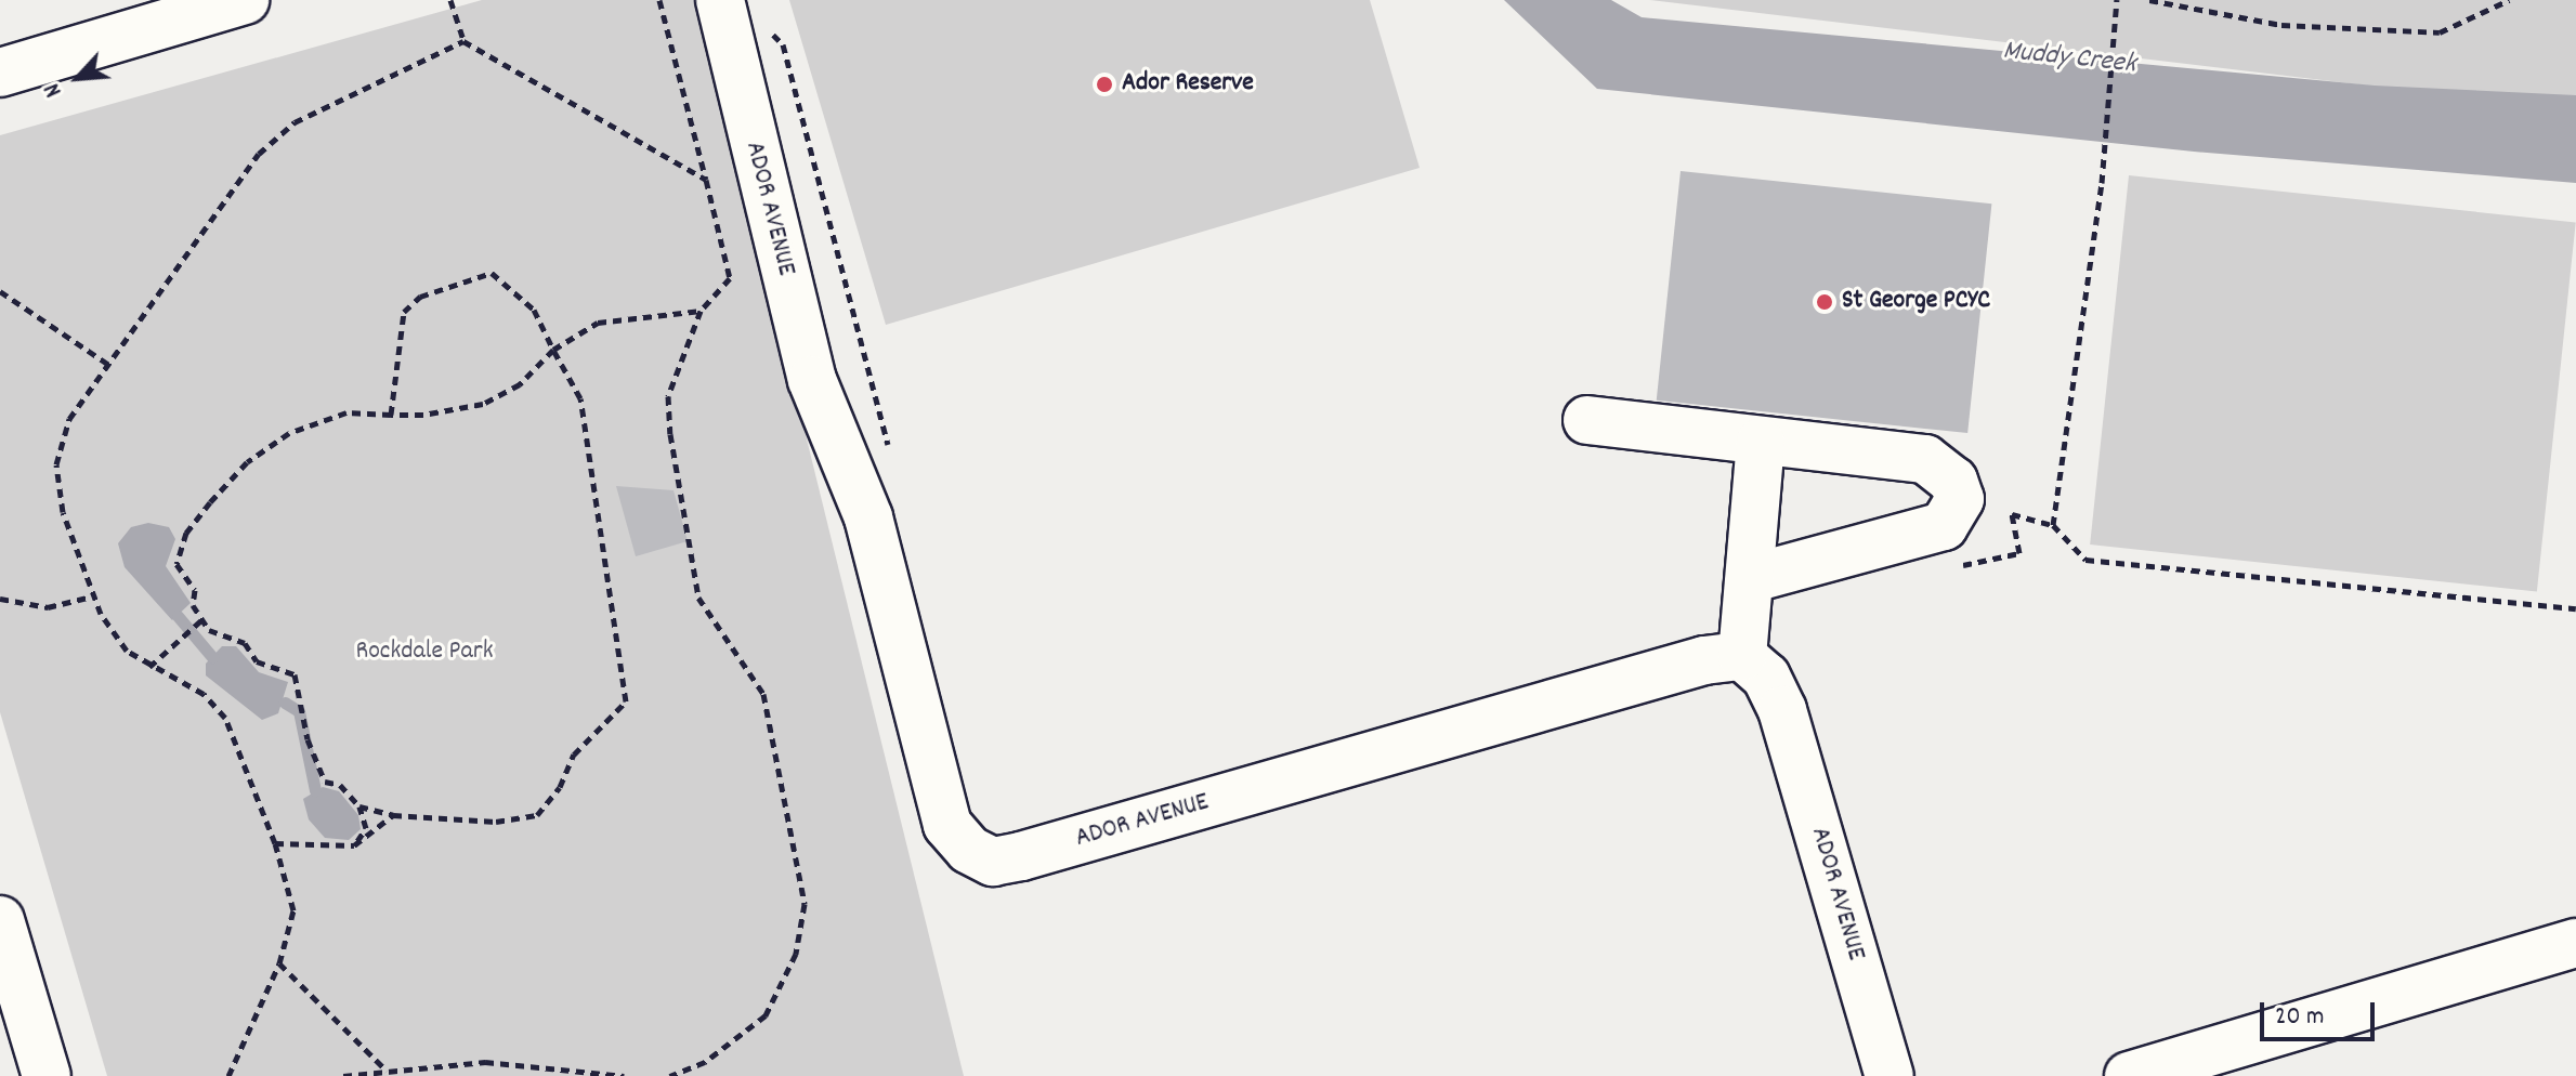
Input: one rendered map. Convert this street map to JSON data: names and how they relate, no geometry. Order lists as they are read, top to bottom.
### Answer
{
  "streets": {
    "street": ["ADOR AVENUE"]
  },
  "water": ["Muddy Creek"],
  "parks": ["Rockdale Park"],
  "places": ["Ador Reserve", "St George PCYC"],
  "scale_bar": "20 m",
  "north": "bottom left"
}
